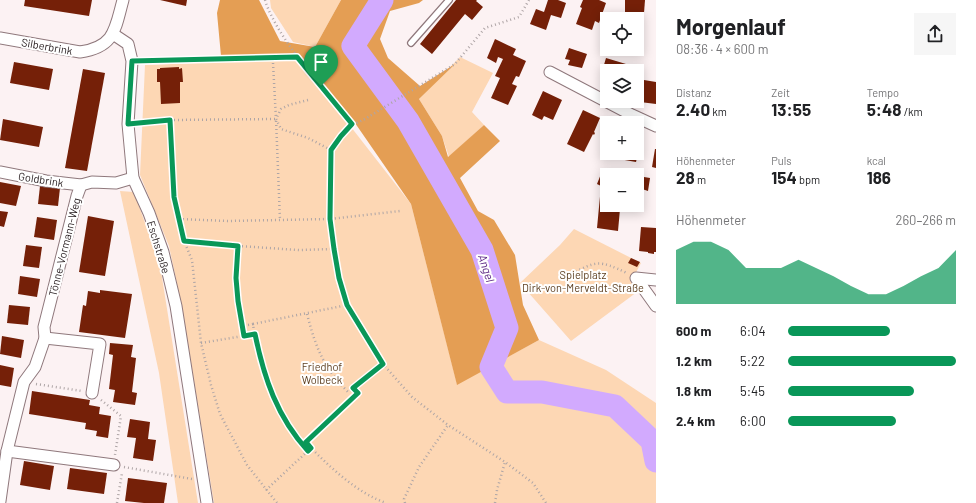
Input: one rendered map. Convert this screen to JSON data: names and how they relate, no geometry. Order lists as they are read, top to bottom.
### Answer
{
  "streets": {
    "street": [
      "Silberbrink",
      "Goldbrink",
      "Tönne-Vormann-Weg",
      "Eschstraße"
    ]
  },
  "crossings": [
    ["Silberbrink", "Eschstraße"],
    ["Goldbrink", "Tönne-Vormann-Weg"],
    ["Tönne-Vormann-Weg", "Eschstraße"]
  ],
  "water": ["Angel"],
  "parks": ["Spielplatz Dirk-von-Merveldt-Straße", "Friedhof Wolbeck"],
  "page": {
    "heading": ["Morgenlauf", "08:36 · 4 × 600 m"],
    "map_buttons": ["+", "−"],
    "stats": [
      ["Distanz", "2.40 km"],
      ["Zeit", "13:55"],
      ["Tempo", "5:48 /km"],
      ["Höhenmeter", "28 m"],
      ["Puls", "154 bpm"],
      ["kcal", "186"]
    ],
    "chart": ["Höhenmeter", "260–266 m"],
    "list": [
      {
        "name": "600 m",
        "note": "6:04"
      },
      {
        "name": "1.2 km",
        "note": "5:22"
      },
      {
        "name": "1.8 km",
        "note": "5:45"
      },
      {
        "name": "2.4 km",
        "note": "6:00"
      }
    ]
  }
}
